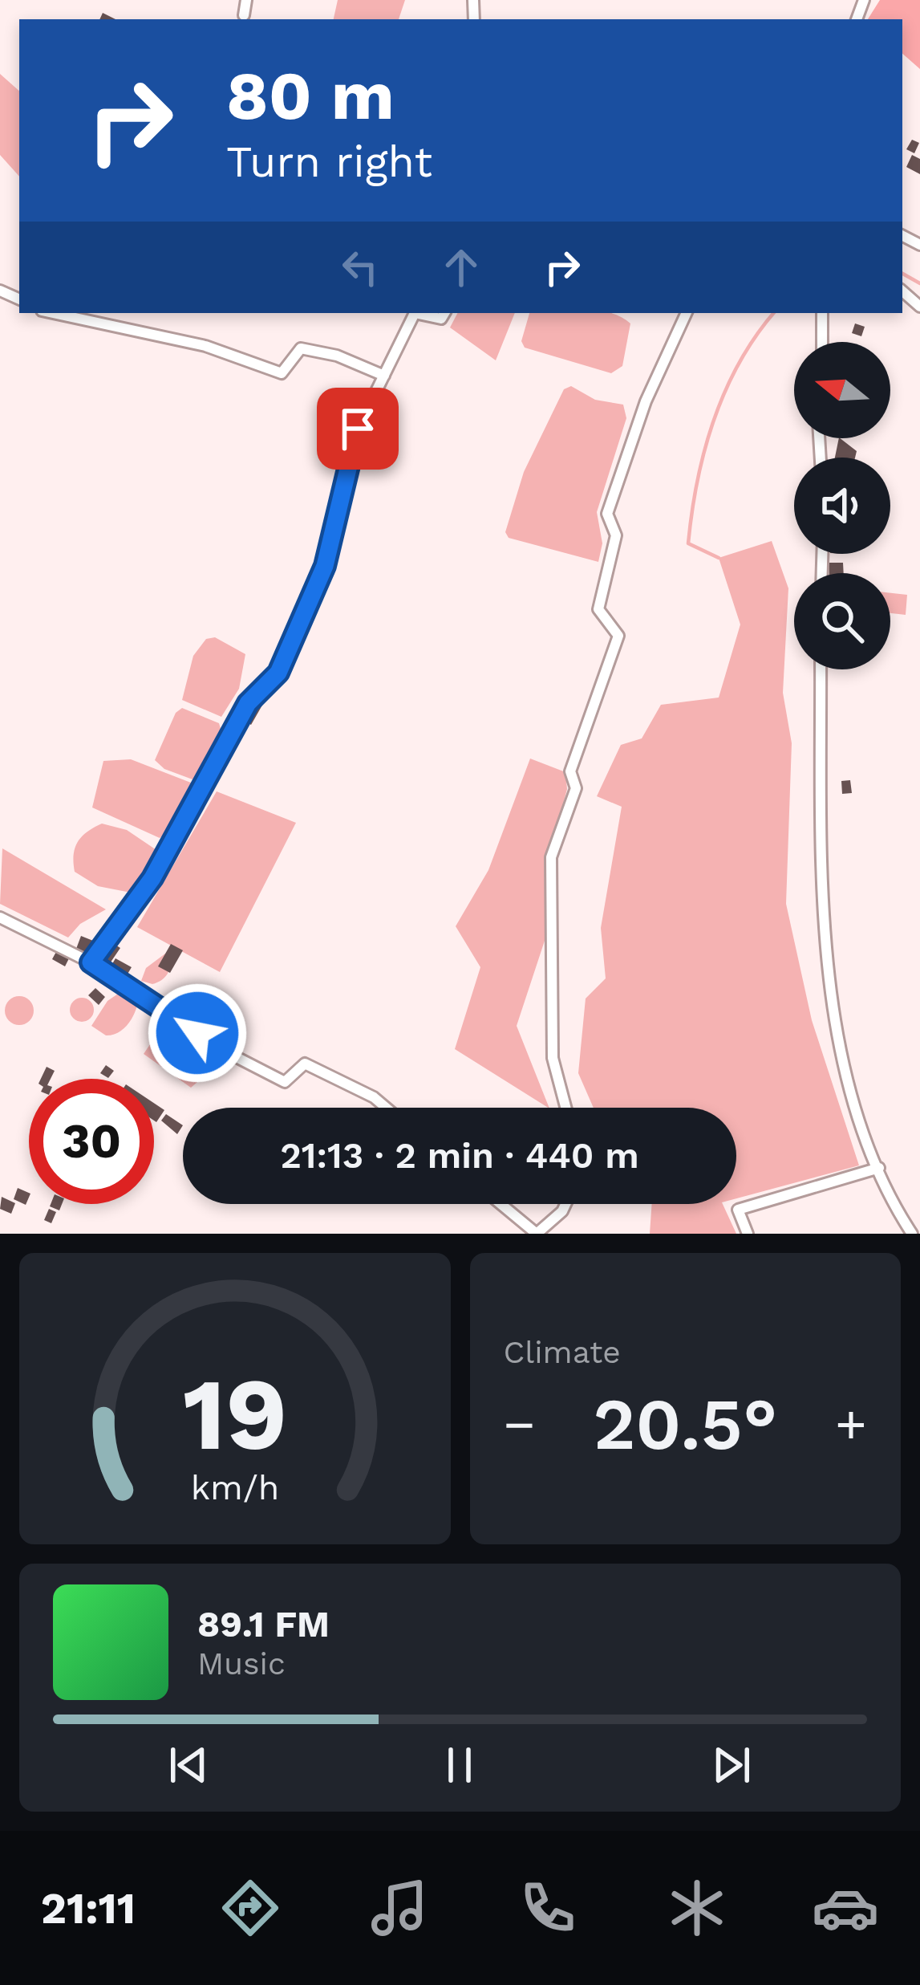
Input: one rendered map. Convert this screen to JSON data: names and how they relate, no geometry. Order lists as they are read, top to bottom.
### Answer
{
  "north": "left",
  "page": {
    "turn": ["80 m", "Turn right"],
    "limit": "30",
    "trip": "21:13 · 2 min · 440 m",
    "tile": "Climate",
    "heat": ["−", "20.5°", "+"],
    "song": ["89.1 FM", "Music"],
    "tabs": "21:11",
    "gauge": ["19", "km/h"]
  }
}
